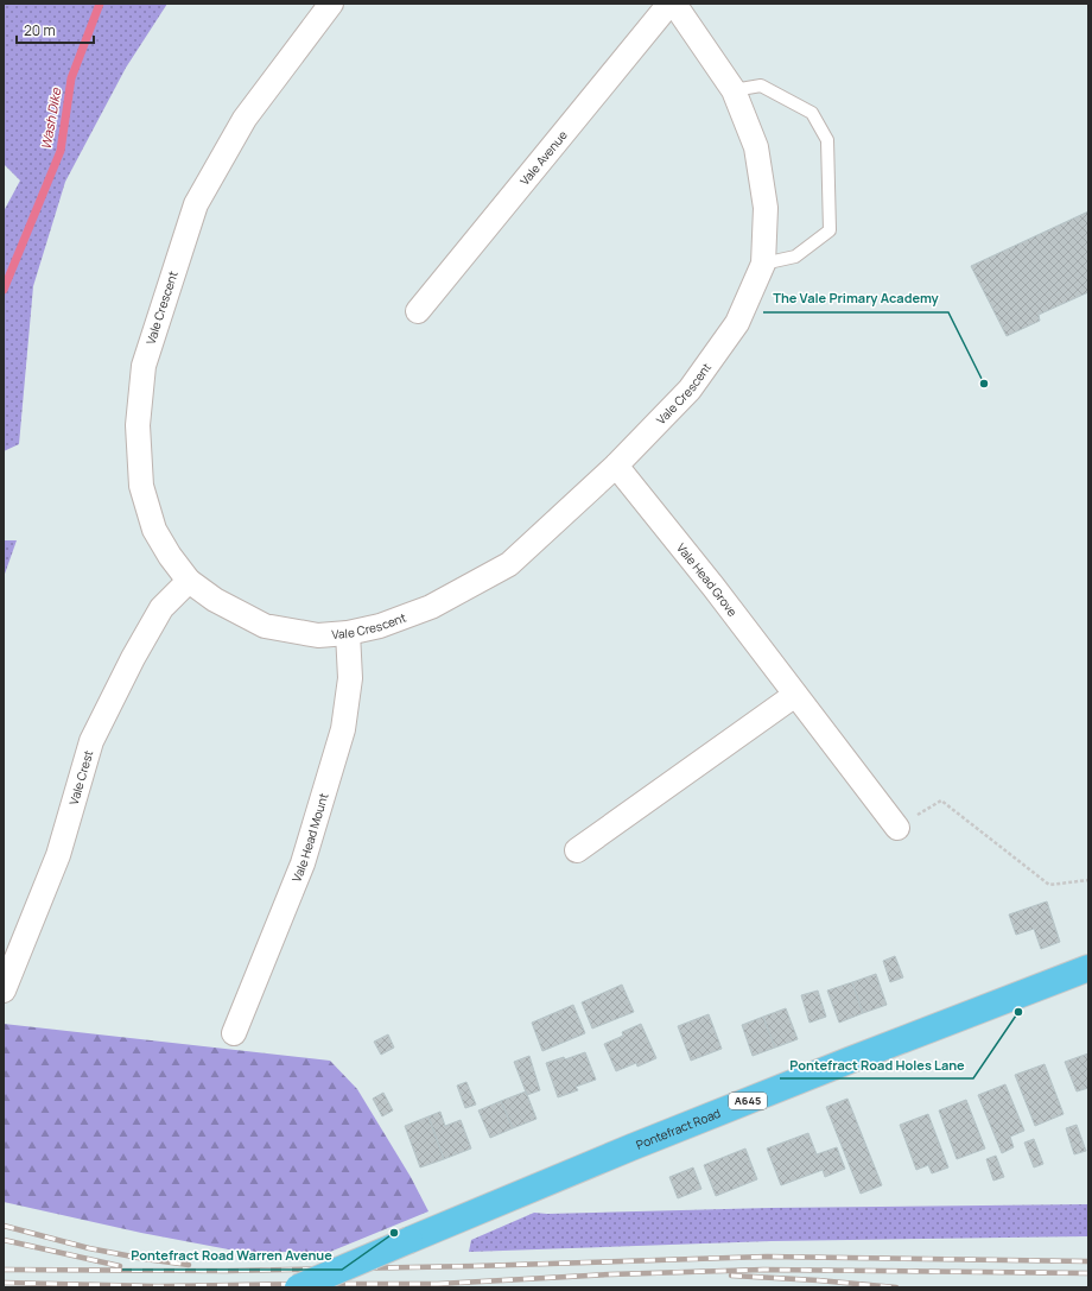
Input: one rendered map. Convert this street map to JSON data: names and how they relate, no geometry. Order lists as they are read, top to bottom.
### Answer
{
  "streets": {
    "main road": ["A645", "Pontefract Road"],
    "street": [
      "Vale Avenue",
      "Vale Crescent",
      "Vale Head Grove",
      "Vale Crest",
      "Vale Head Mount"
    ]
  },
  "crossings": [
    ["Vale Crescent", "Vale Head Grove"],
    ["Vale Crescent", "Vale Crest"],
    ["Vale Crescent", "Vale Head Mount"]
  ],
  "water": ["Wash Dike"],
  "places": ["The Vale Primary Academy", "Pontefract Road Holes Lane", "Pontefract Road Warren Avenue"],
  "scale_bar": "20 m"
}
